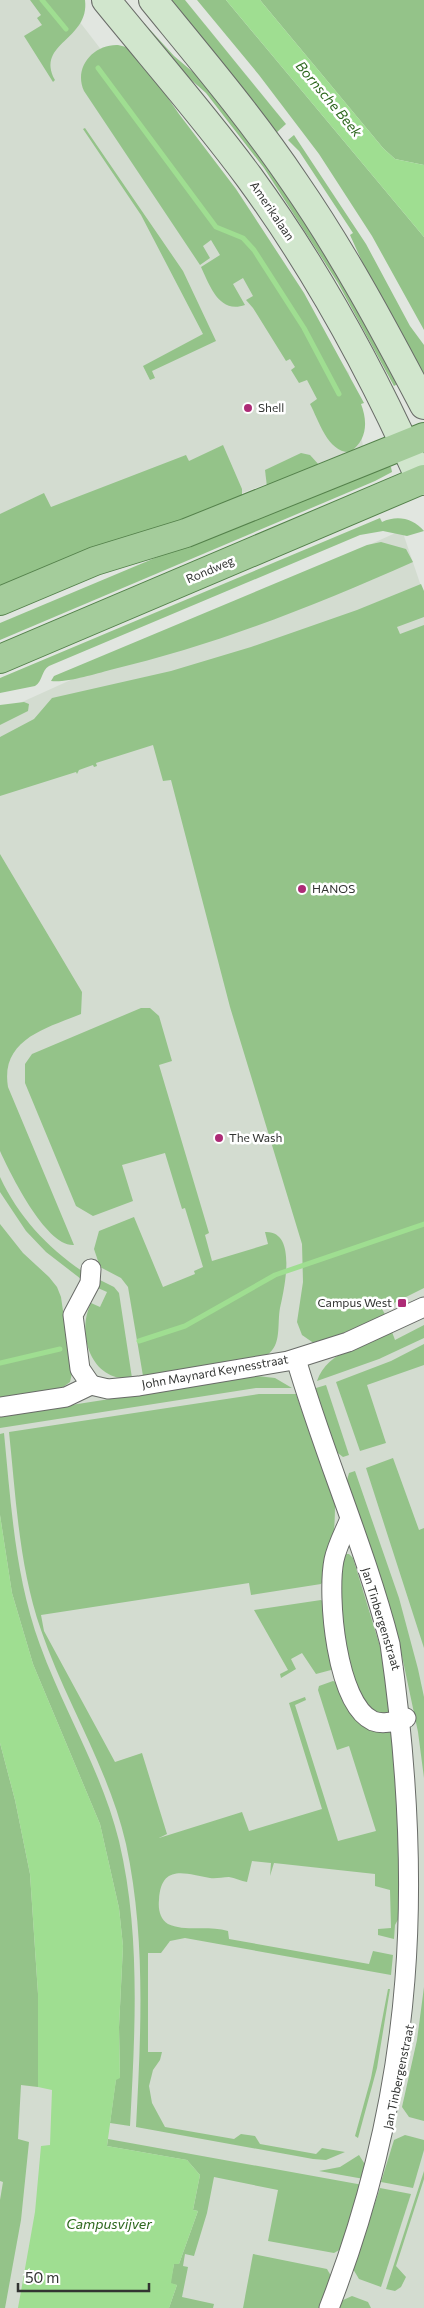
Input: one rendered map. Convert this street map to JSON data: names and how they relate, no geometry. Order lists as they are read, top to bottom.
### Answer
{
  "streets": {
    "main road": ["Amerikalaan", "Rondweg"],
    "street": ["John Maynard Keynesstraat", "Jan Tinbergenstraat"]
  },
  "crossings": [
    ["Amerikalaan", "Rondweg"],
    ["John Maynard Keynesstraat", "Jan Tinbergenstraat"]
  ],
  "water": ["Bornsche Beek", "Campusvijver"],
  "places": {
    "other": ["Shell", "HANOS", "The Wash"],
    "transit": ["Campus West"]
  },
  "scale_bar": "50 m"
}
